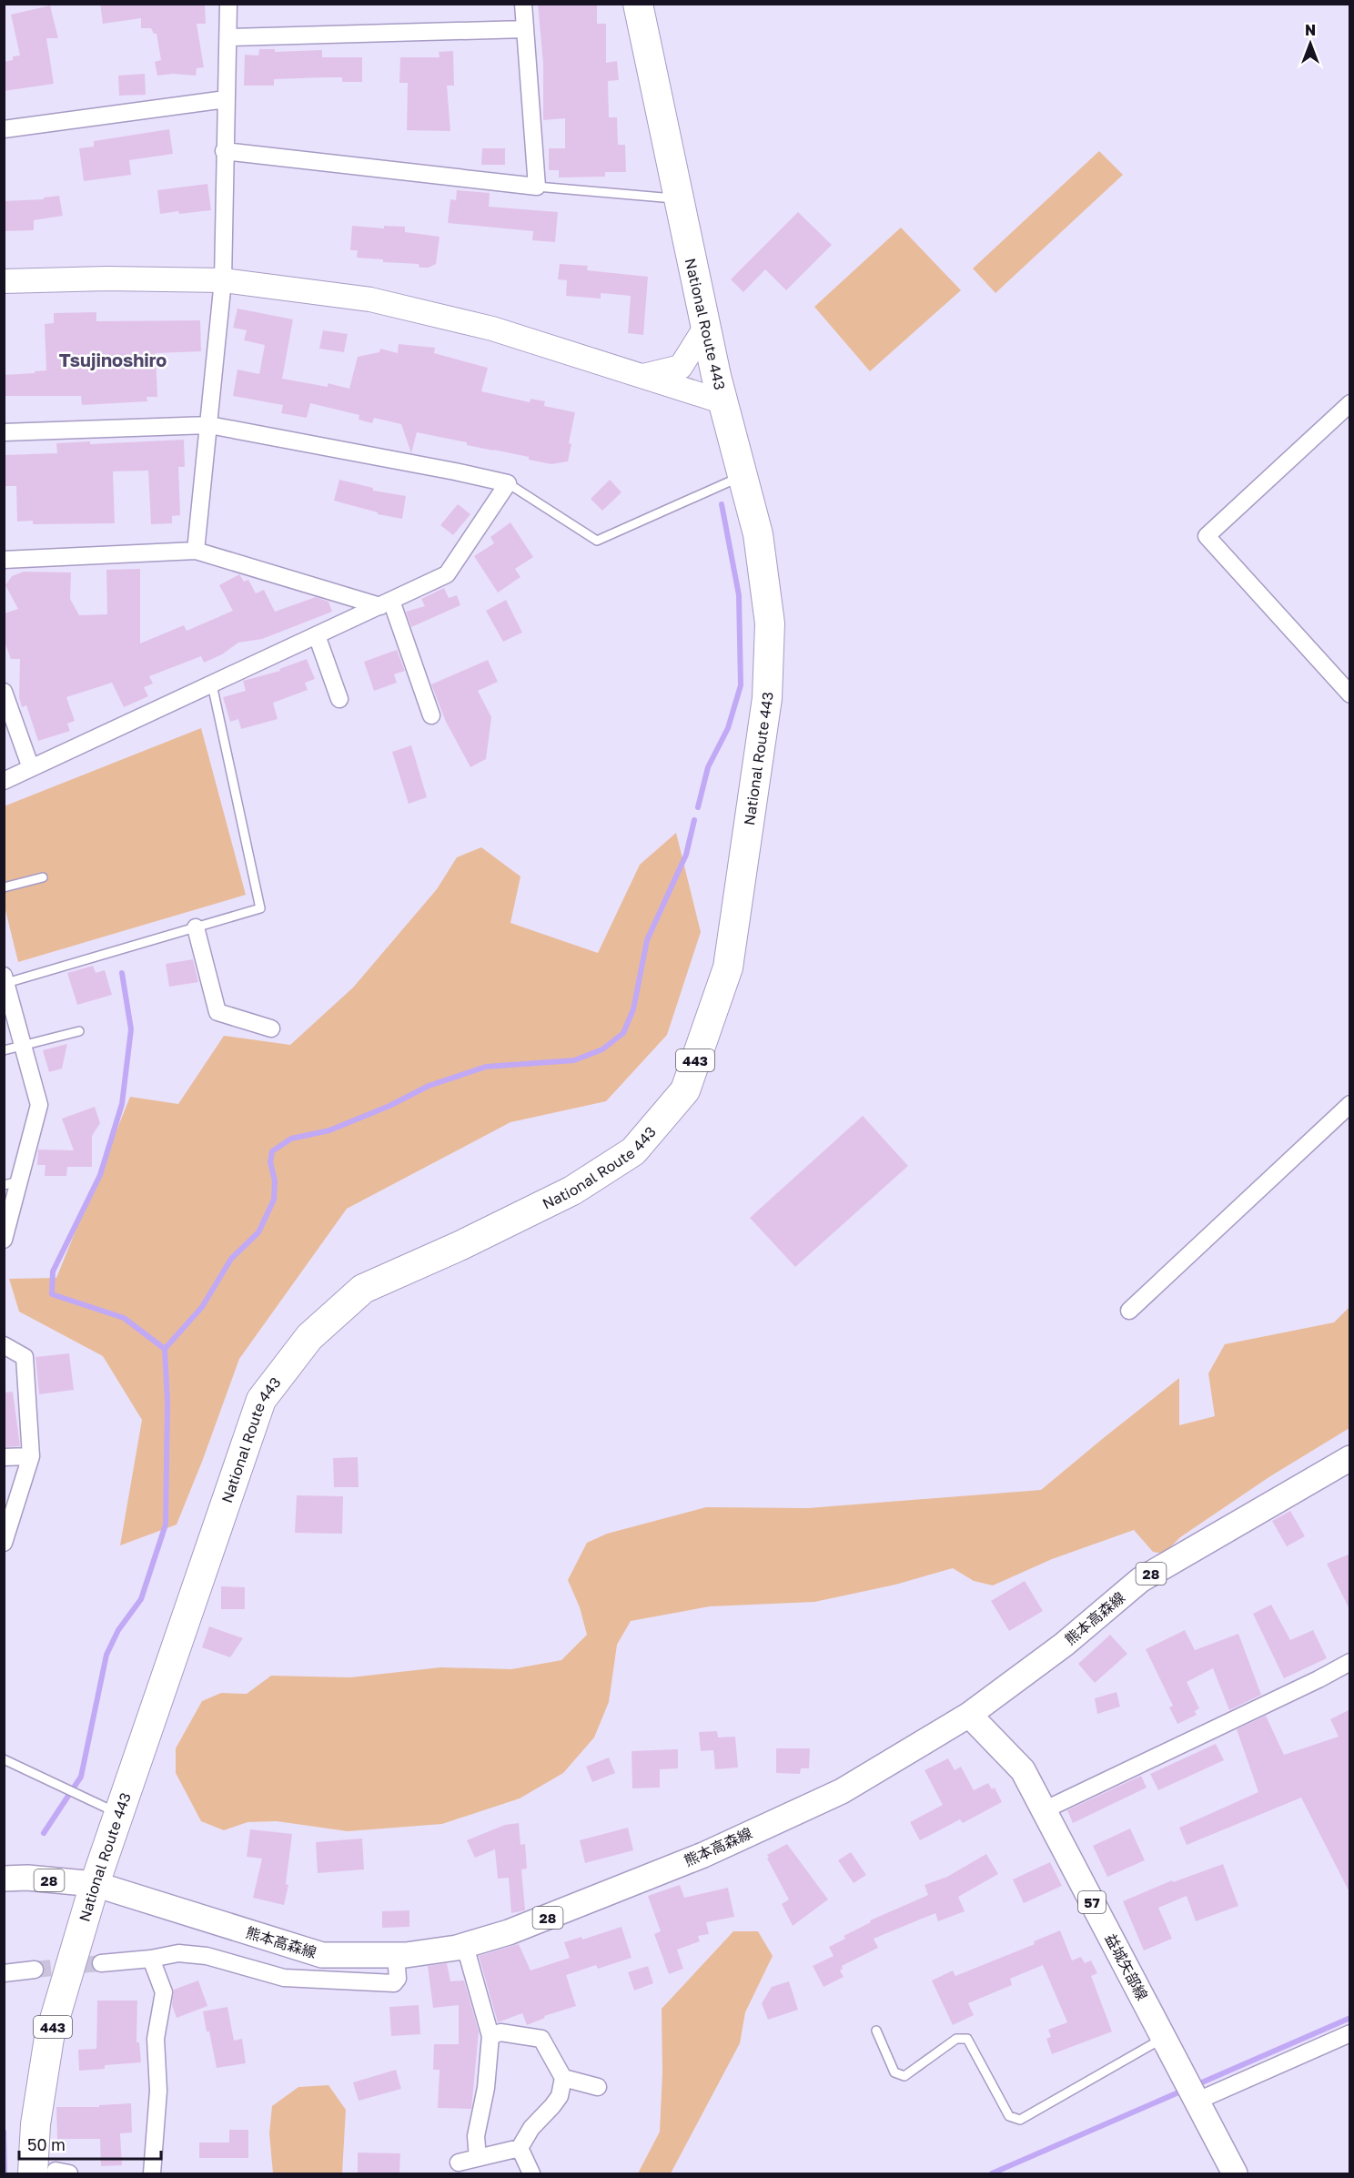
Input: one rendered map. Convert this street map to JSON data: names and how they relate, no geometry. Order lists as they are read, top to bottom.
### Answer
{
  "streets": {
    "highway": ["National Route 443", "443"],
    "main road": [
      "28",
      "熊本高森線",
      "57",
      "益城矢部線"
    ]
  },
  "crossings": [
    ["National Route 443", "熊本高森線"],
    ["熊本高森線", "益城矢部線"]
  ],
  "districts": ["Tsujinoshiro"],
  "scale_bar": "50 m",
  "north": "top"
}
